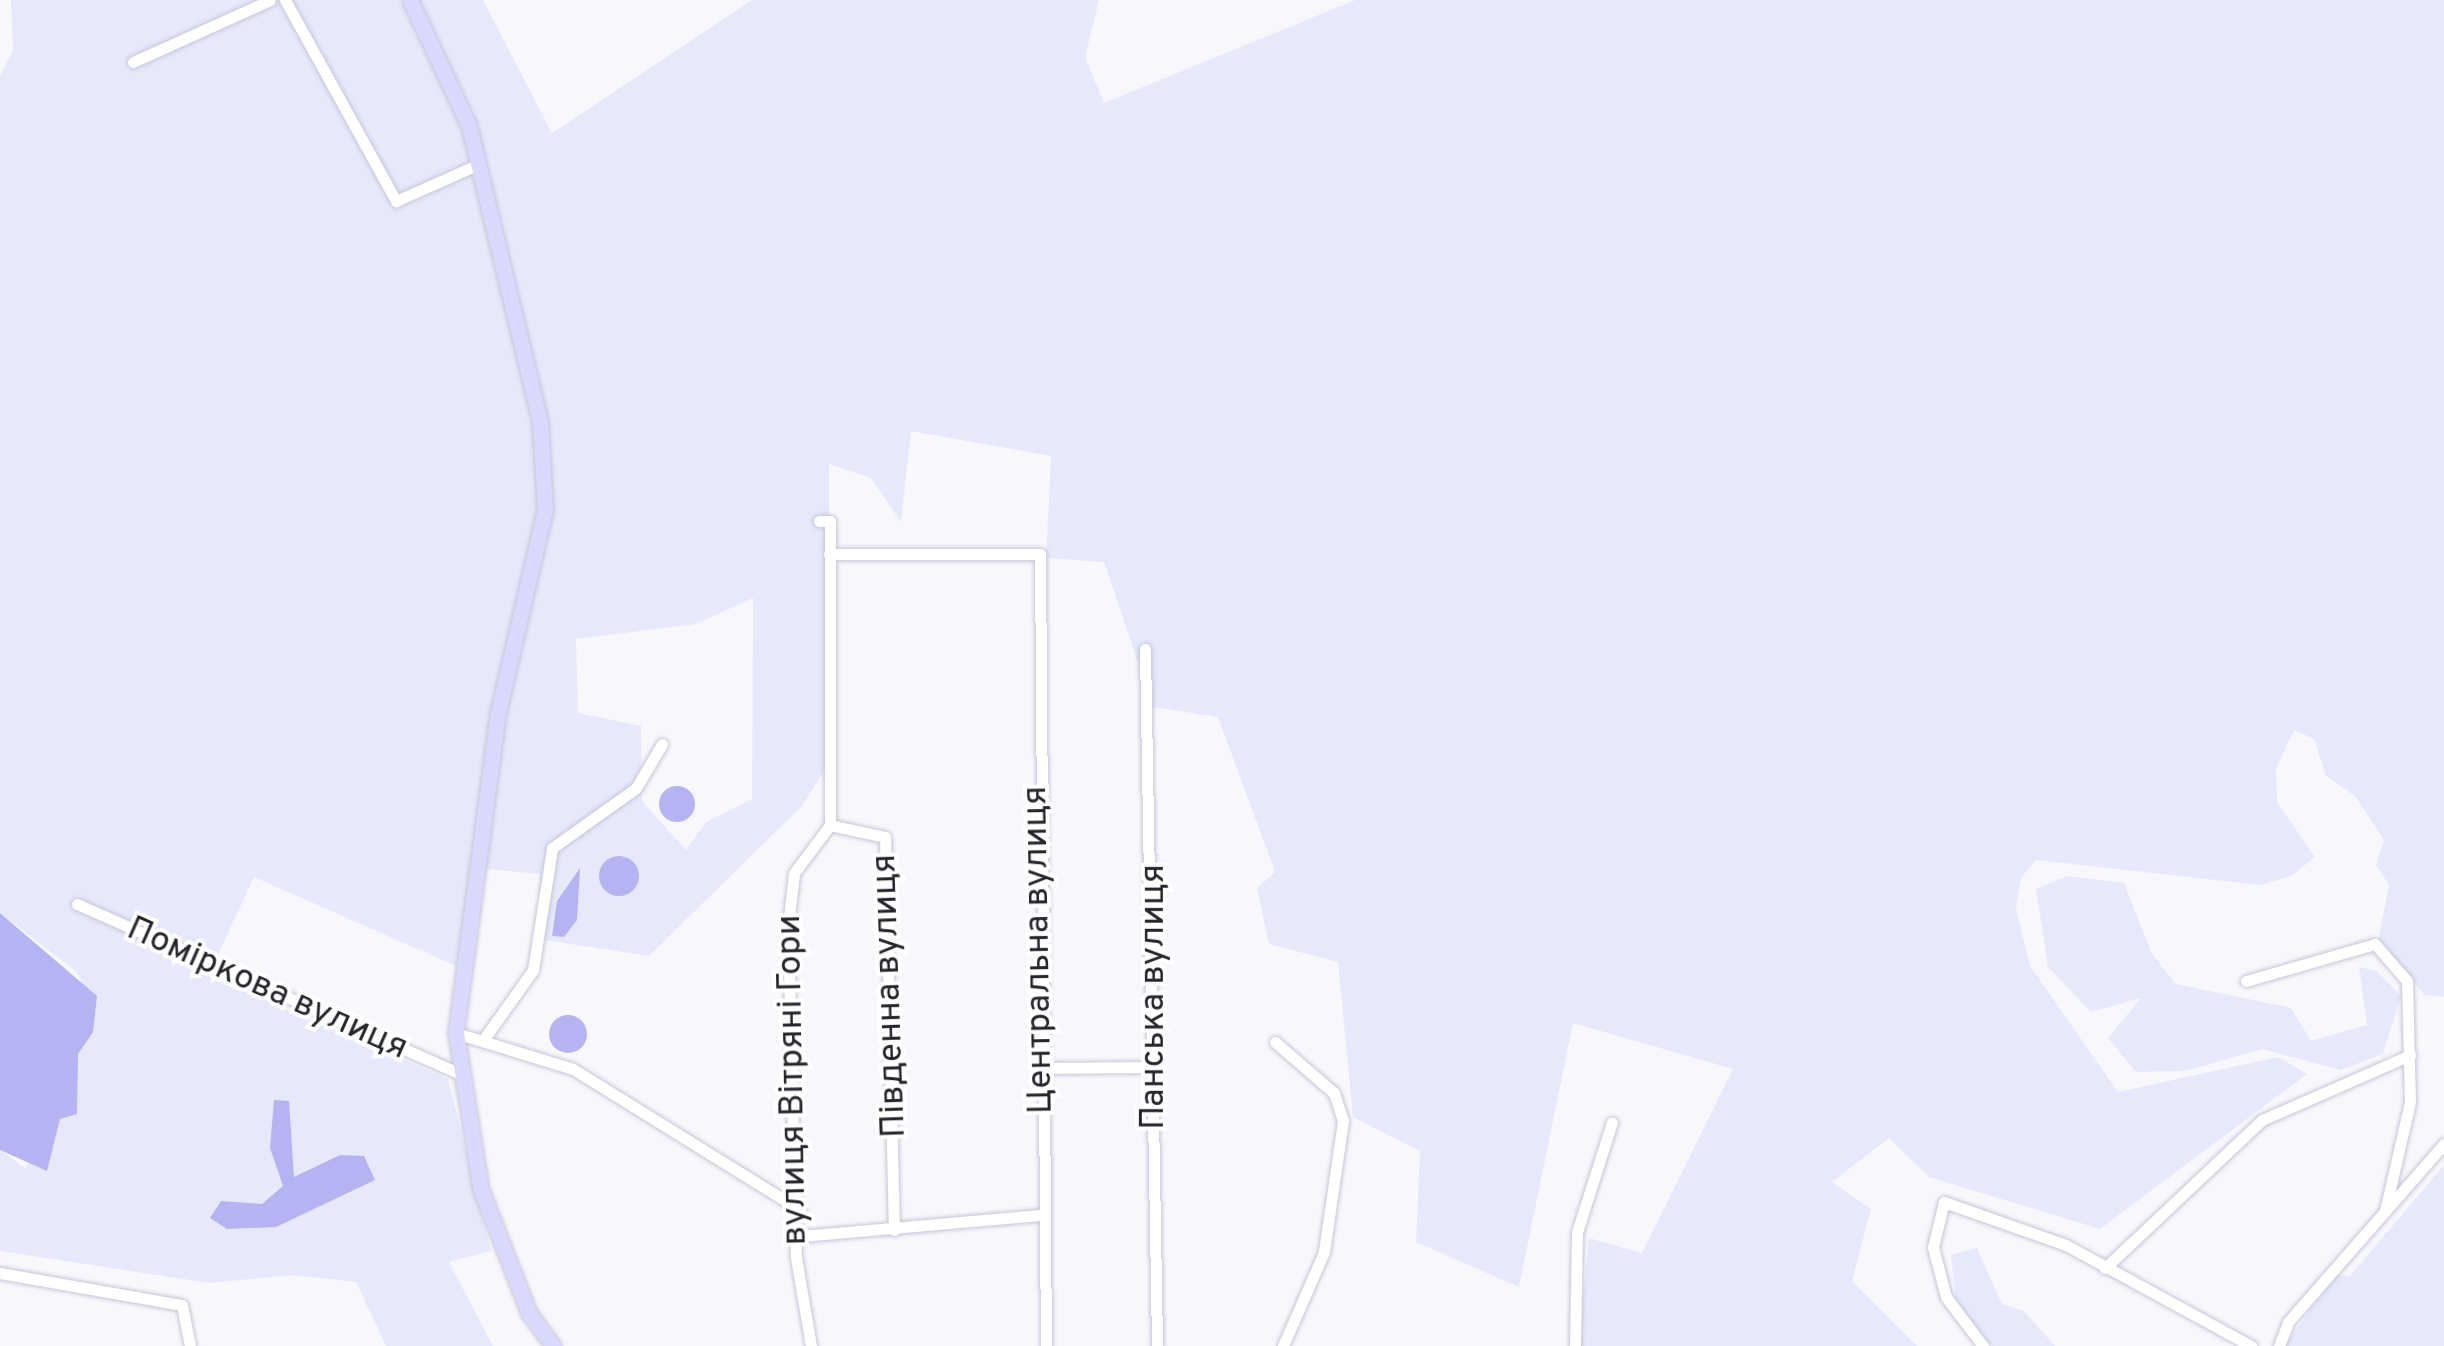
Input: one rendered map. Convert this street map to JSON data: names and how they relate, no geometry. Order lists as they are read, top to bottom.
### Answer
{
  "streets": {
    "street": [
      "Центральна вулиця",
      "Поміркова вулиця",
      "Південна вулиця",
      "Панська вулиця",
      "вулиця Вітряні Гори"
    ]
  },
  "crossings": [
    ["Центральна вулиця", "Південна вулиця"],
    ["Південна вулиця", "вулиця Вітряні Гори"]
  ]
}
